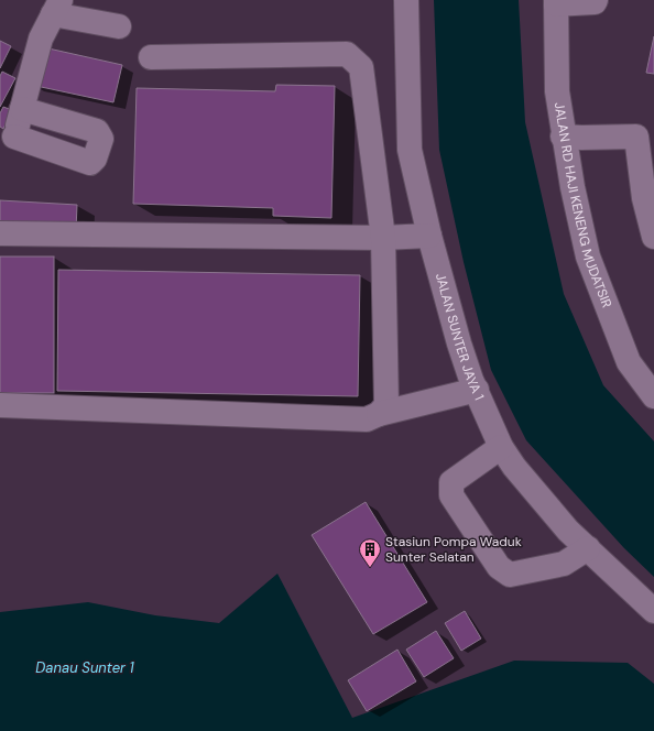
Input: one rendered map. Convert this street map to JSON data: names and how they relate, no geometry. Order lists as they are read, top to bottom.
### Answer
{
  "streets": {
    "street": ["JALAN RD HAJI KENENG MUDATSIR", "JALAN SUNTER JAYA 1"]
  },
  "water": ["Danau Sunter 1"],
  "places": {
    "building": ["Stasiun Pompa Waduk Sunter Selatan"]
  }
}
